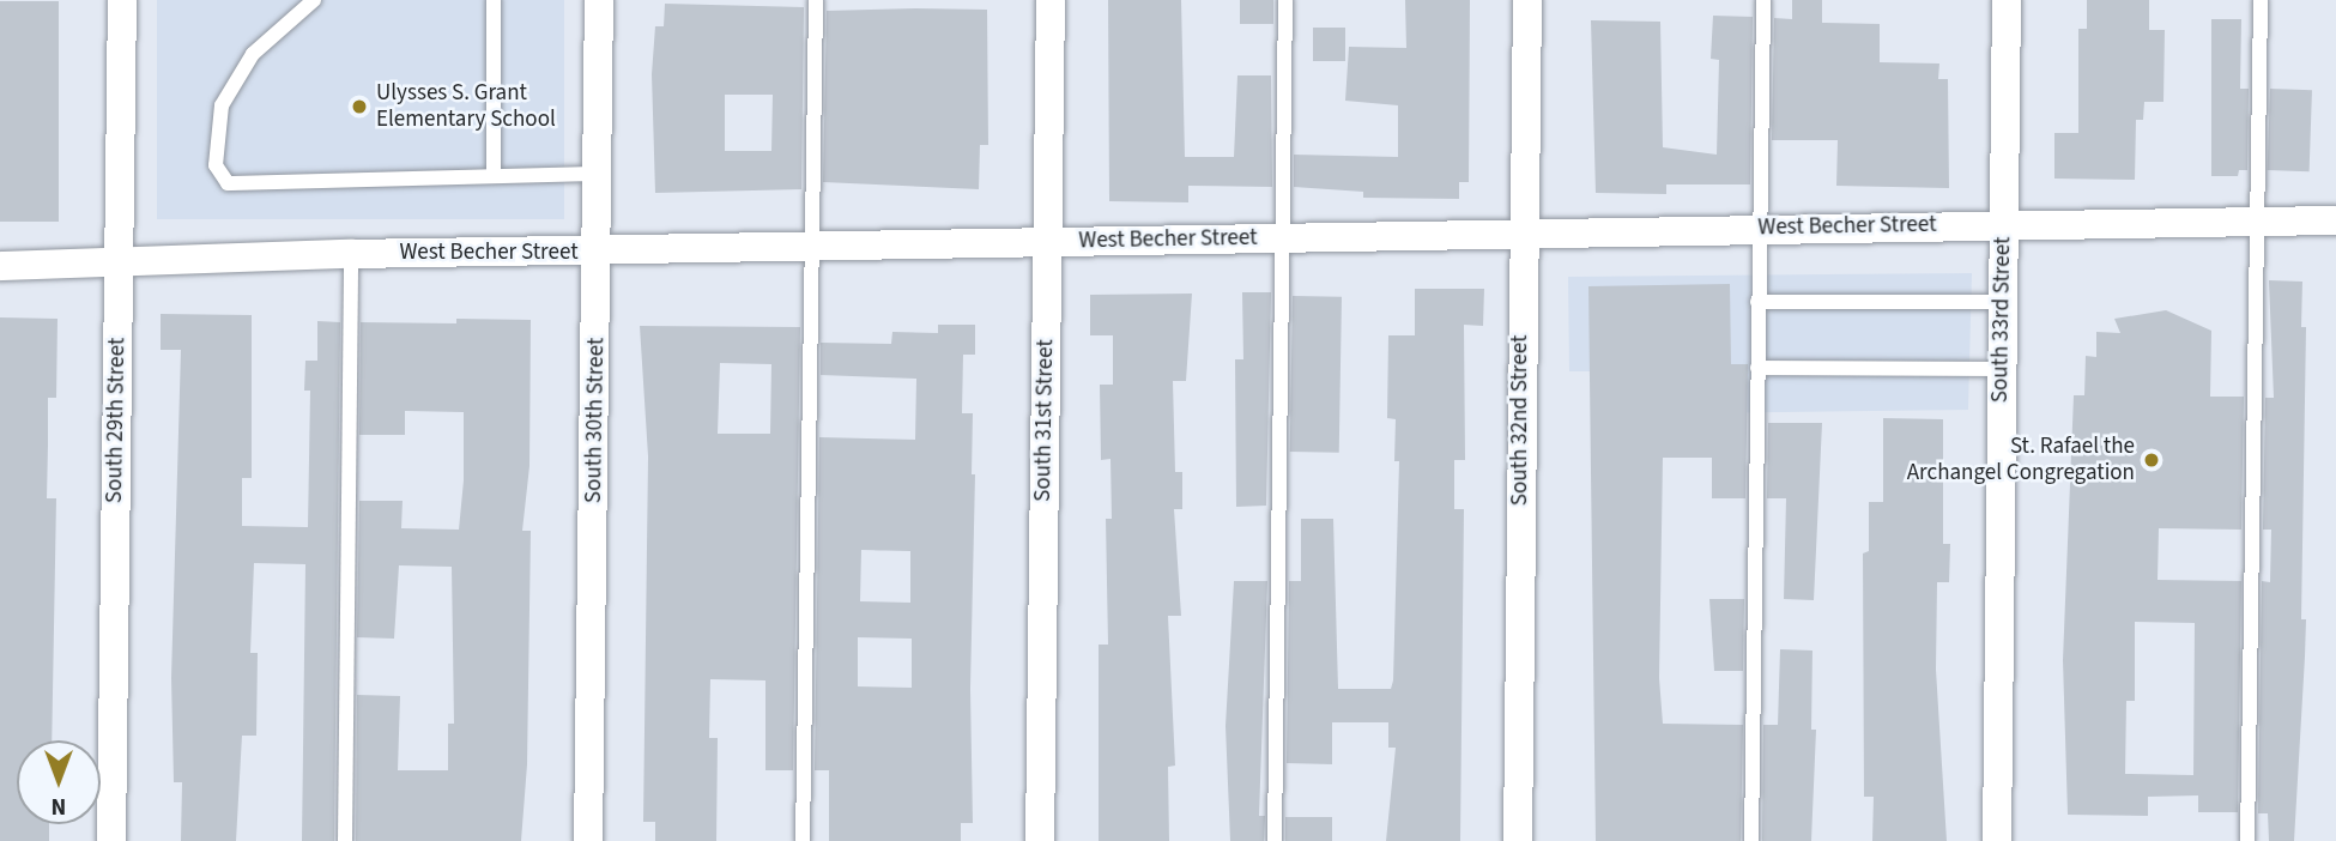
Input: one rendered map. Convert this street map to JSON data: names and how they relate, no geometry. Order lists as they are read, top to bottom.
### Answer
{
  "streets": {
    "street": [
      "West Becher Street",
      "South 33rd Street",
      "South 29th Street",
      "South 30th Street",
      "South 31st Street",
      "South 32nd Street"
    ]
  },
  "crossings": [
    ["West Becher Street", "South 33rd Street"],
    ["West Becher Street", "South 29th Street"],
    ["West Becher Street", "South 30th Street"],
    ["West Becher Street", "South 31st Street"],
    ["West Becher Street", "South 32nd Street"]
  ],
  "places": ["Ulysses S. Grant Elementary School", "St. Rafael the Archangel Congregation"],
  "north": "bottom"
}
